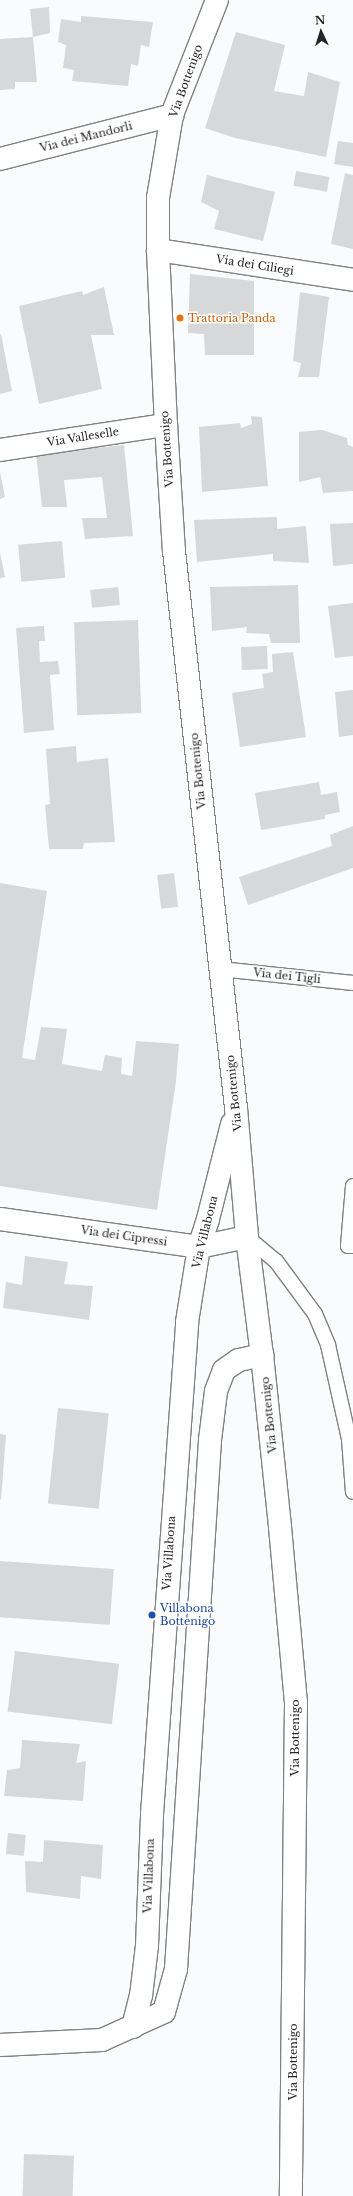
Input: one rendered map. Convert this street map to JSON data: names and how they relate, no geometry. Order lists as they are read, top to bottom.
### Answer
{
  "streets": {
    "street": [
      "Via Bottenigo",
      "Via dei Mandorli",
      "Via dei Ciliegi",
      "Via Valleselle",
      "Via Villabona",
      "Via dei Cipressi"
    ],
    "lane": ["Via dei Tigli"]
  },
  "crossings": [
    ["Via Bottenigo", "Via dei Mandorli"],
    ["Via Bottenigo", "Via dei Ciliegi"],
    ["Via Bottenigo", "Via Valleselle"],
    ["Via Bottenigo", "Via dei Tigli"],
    ["Via Bottenigo", "Via Villabona"],
    ["Via Bottenigo", "Via dei Cipressi"],
    ["Via Villabona", "Via dei Cipressi"]
  ],
  "places": ["Trattoria Panda", "Villabona Bottenigo"],
  "north": "top"
}
